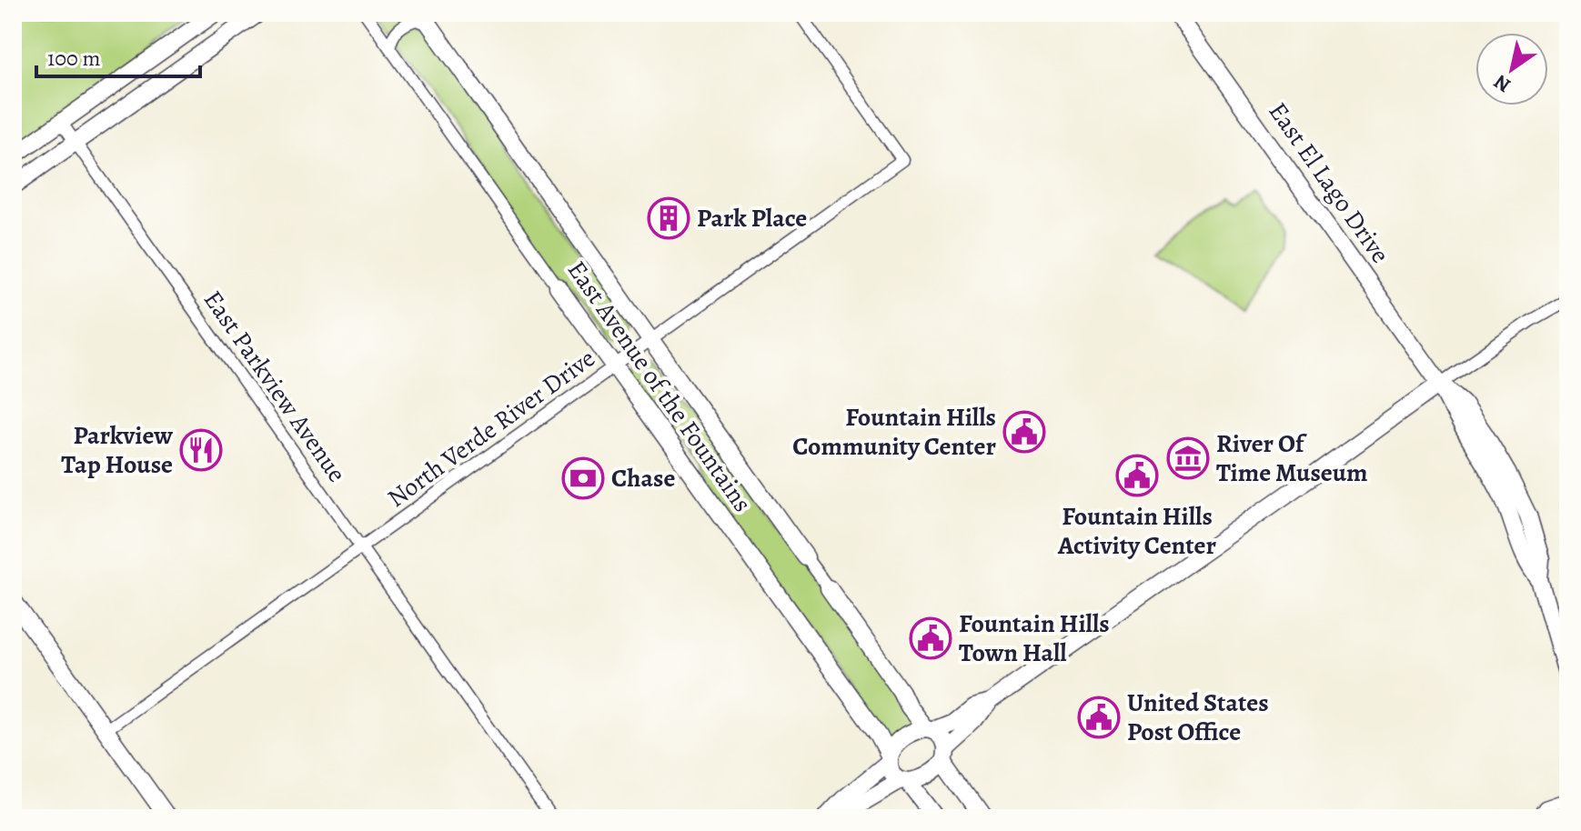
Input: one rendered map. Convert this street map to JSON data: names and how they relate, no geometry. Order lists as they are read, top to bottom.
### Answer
{
  "streets": {
    "street": [
      "East El Lago Drive",
      "East Parkview Avenue",
      "East Avenue of the Fountains",
      "North Verde River Drive"
    ]
  },
  "crossings": [
    ["East Parkview Avenue", "North Verde River Drive"],
    ["East Avenue of the Fountains", "North Verde River Drive"]
  ],
  "places": {
    "building": ["Park Place"],
    "public building": [
      "Fountain Hills Community Center",
      "Fountain Hills Activity Center",
      "Fountain Hills Town Hall",
      "United States Post Office"
    ],
    "restaurant": ["Parkview Tap House"],
    "museum": ["River Of Time Museum"],
    "bank": ["Chase"]
  },
  "scale_bar": "100 m",
  "north": "bottom left"
}
